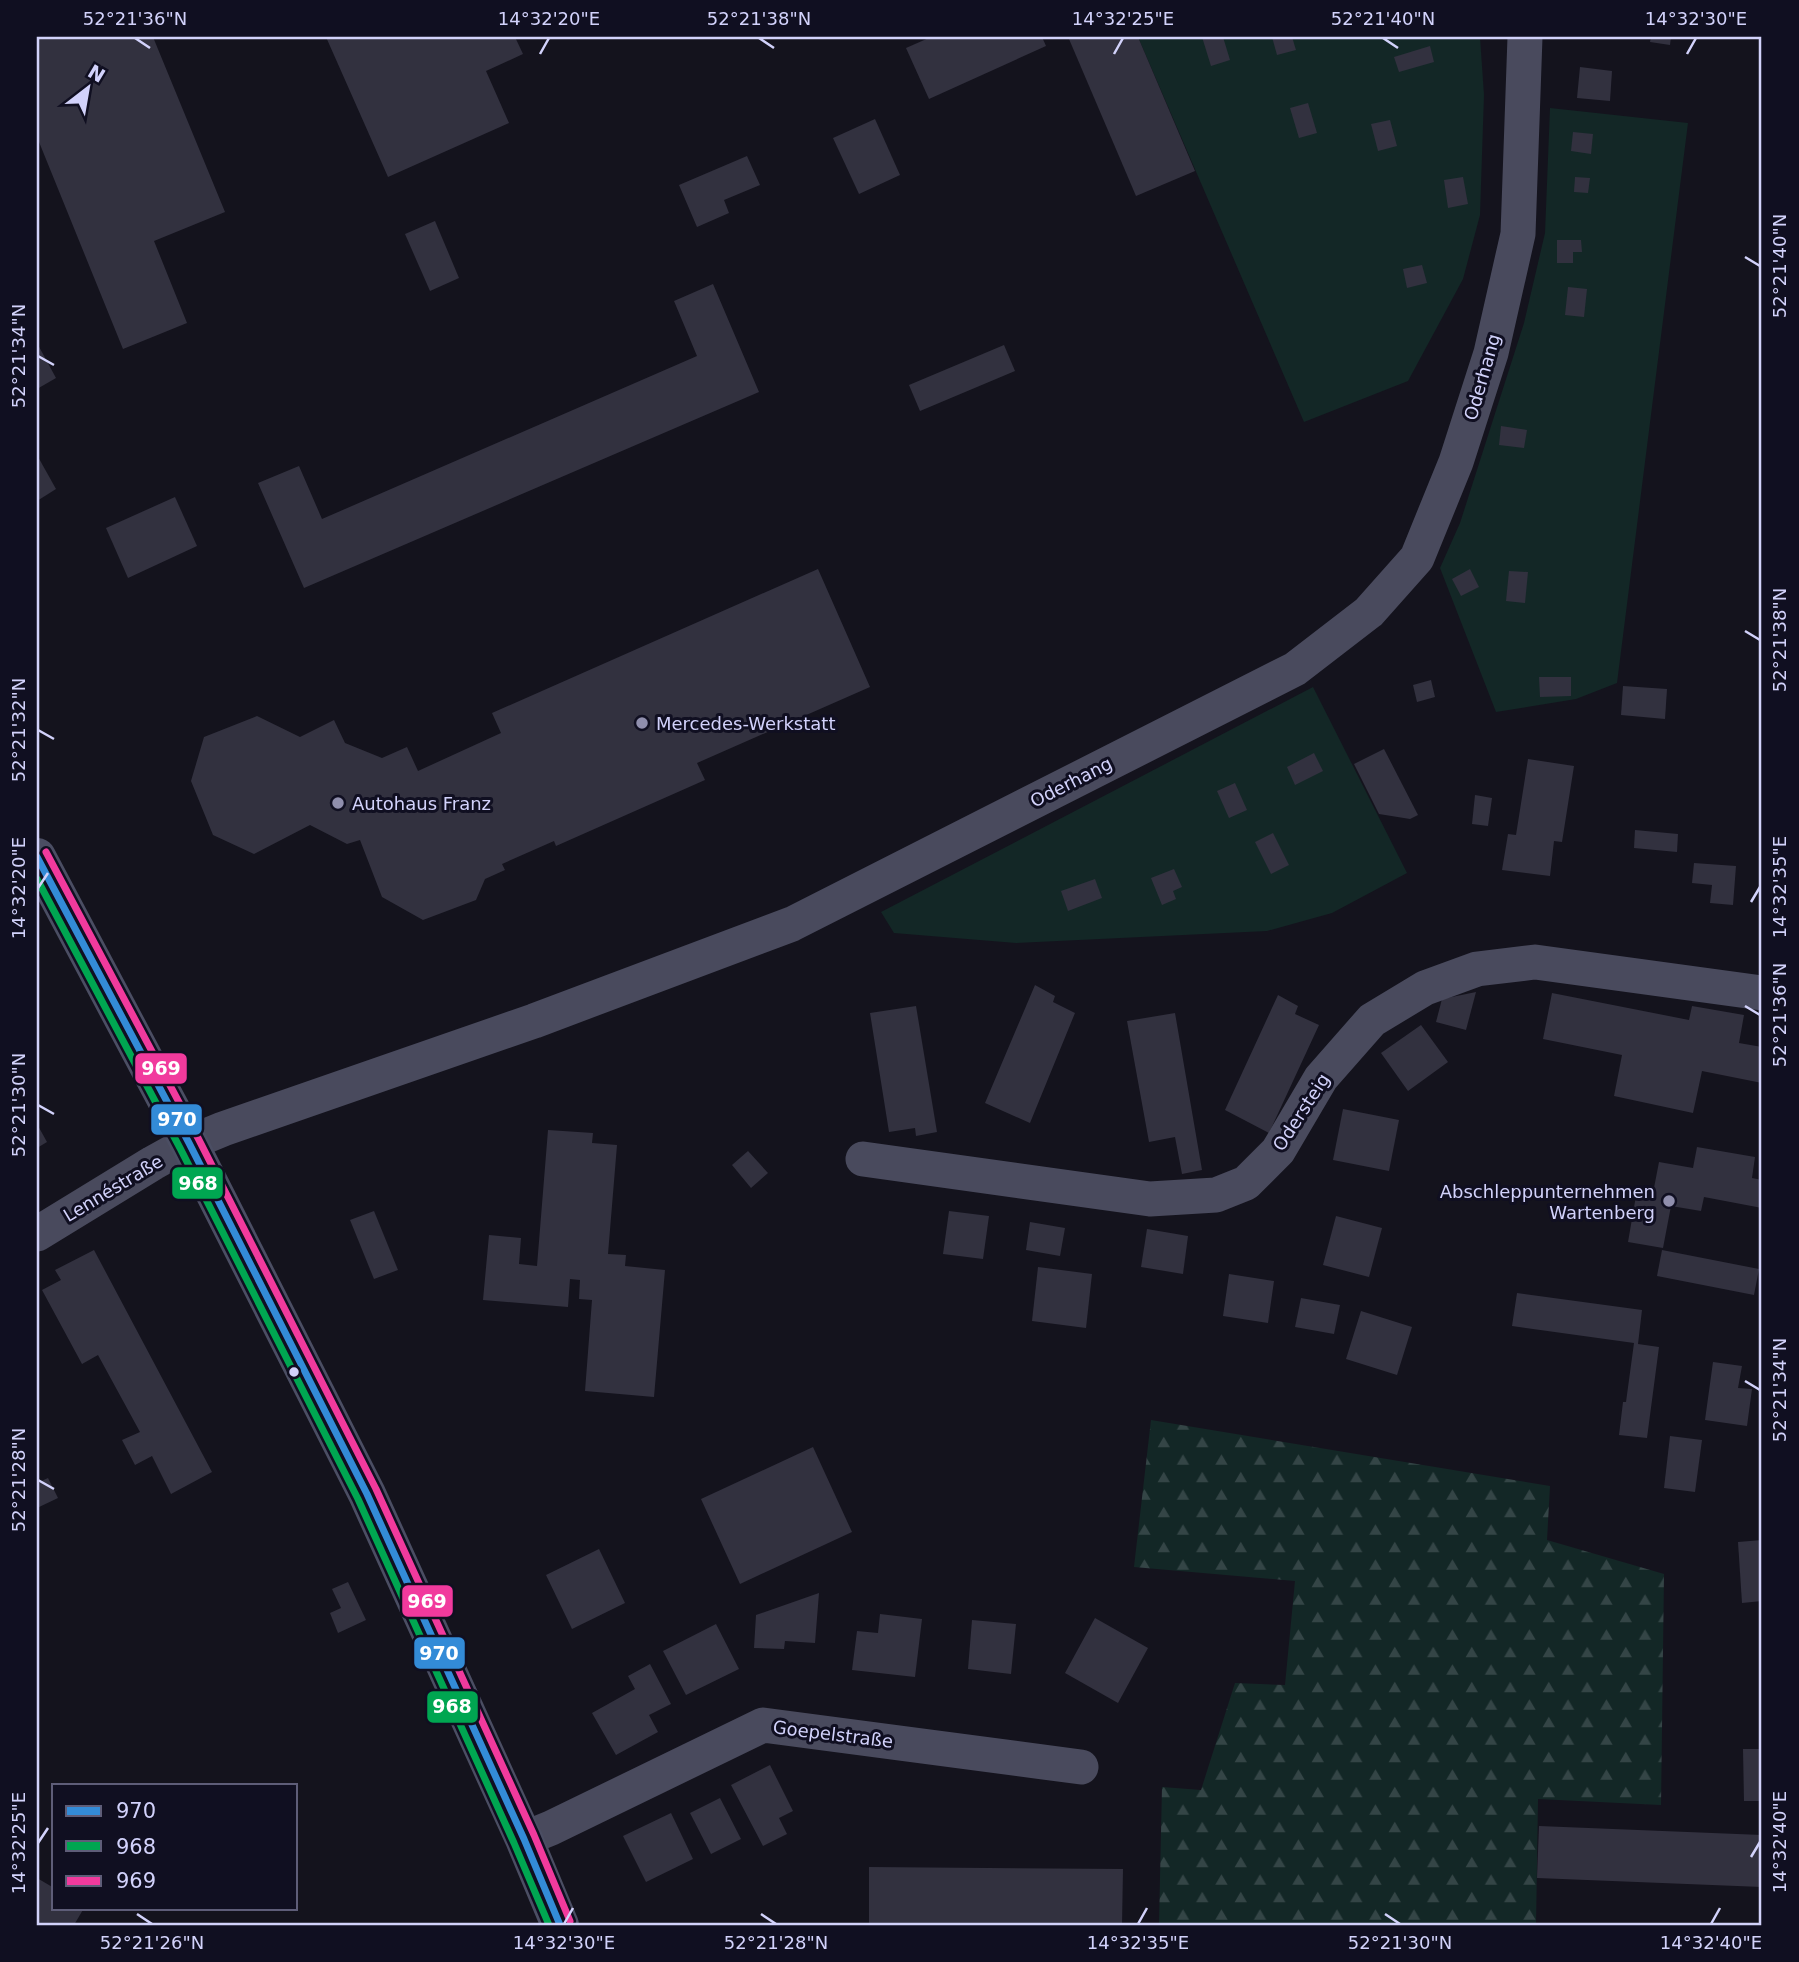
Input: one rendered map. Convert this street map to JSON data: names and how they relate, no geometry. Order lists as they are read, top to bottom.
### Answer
{
  "streets": {
    "street": [
      "Oderhang",
      "Odersteig",
      "Lennéstraße",
      "Goepelstraße"
    ]
  },
  "crossings": [
    ["Oderhang", "Lennéstraße"]
  ],
  "places": ["Mercedes-Werkstatt", "Autohaus Franz", "Abschleppunternehmen Wartenberg"],
  "lines": ["transit line 969", "transit line 970", "transit line 968"],
  "legend": ["970", "968", "969"],
  "north": "top right",
  "coordinates": [
    "52°21'36\"N",
    "14°32'20\"E",
    "52°21'38\"N",
    "14°32'25\"E",
    "52°21'40\"N",
    "14°32'30\"E",
    "52°21'34\"N",
    "52°21'32\"N",
    "14°32'35\"E",
    "52°21'30\"N",
    "52°21'28\"N",
    "14°32'40\"E",
    "52°21'26\"N"
  ]
}
